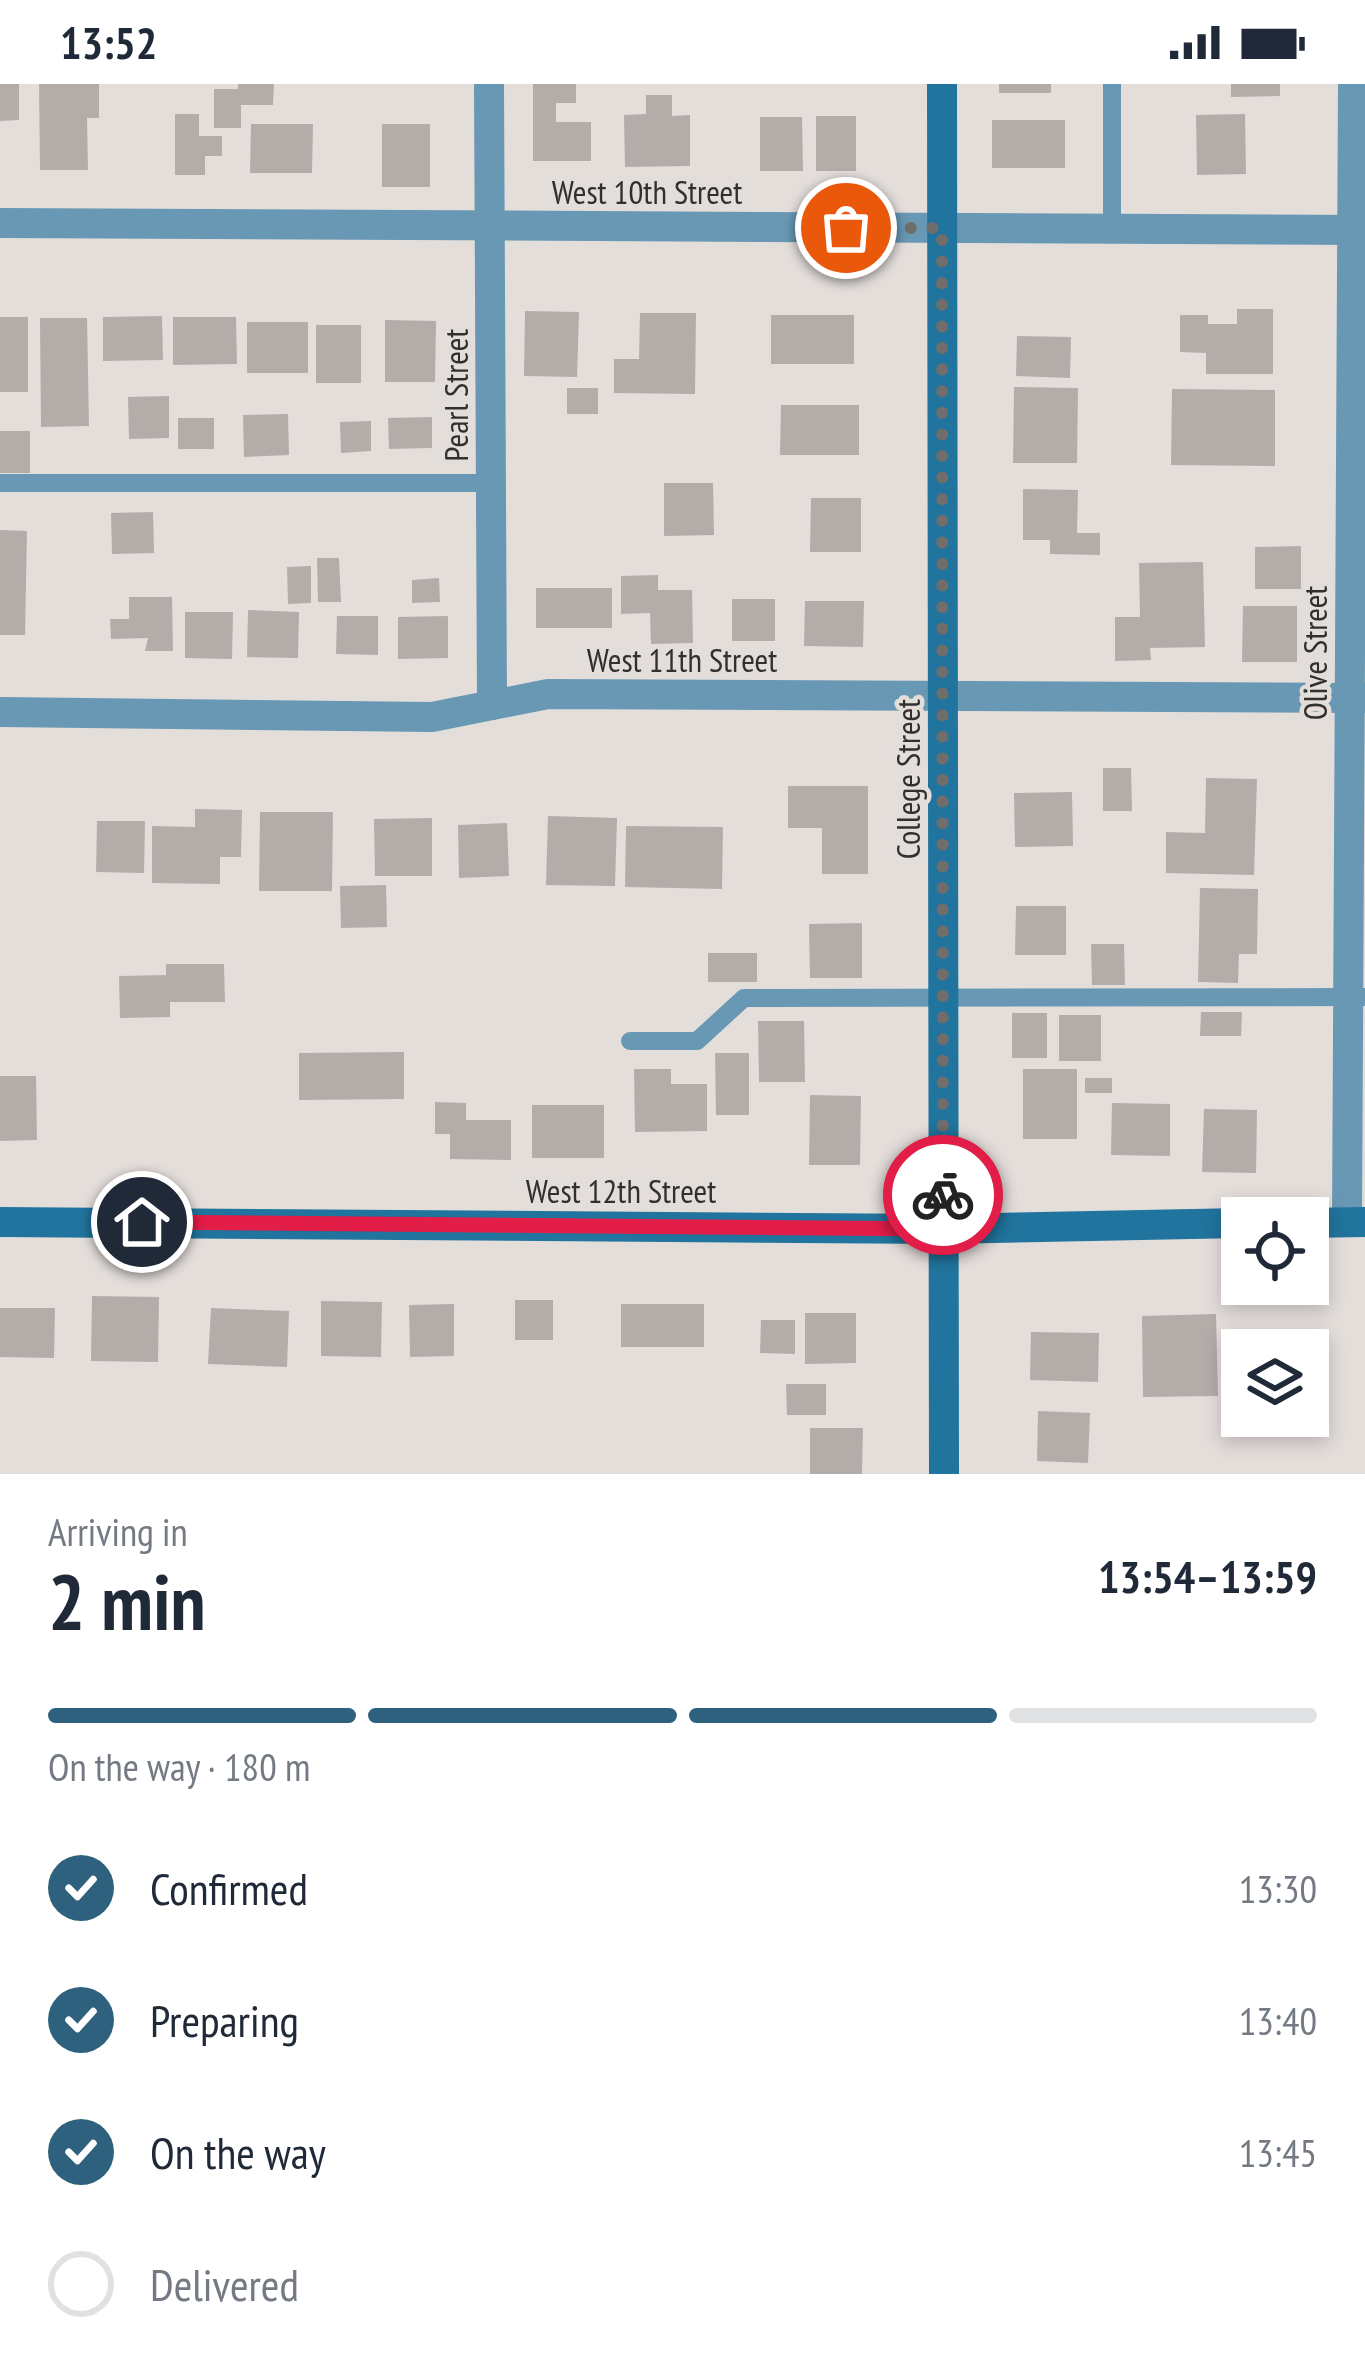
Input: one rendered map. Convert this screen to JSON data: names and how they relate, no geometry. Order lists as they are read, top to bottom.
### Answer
{
  "streets": {
    "street": [
      "West 10th Street",
      "Pearl Street",
      "Olive Street",
      "West 11th Street",
      "College Street",
      "West 12th Street"
    ]
  },
  "crossings": [
    ["West 10th Street", "Pearl Street"],
    ["West 10th Street", "Olive Street"],
    ["West 10th Street", "College Street"],
    ["Pearl Street", "West 11th Street"],
    ["Olive Street", "West 11th Street"],
    ["West 11th Street", "College Street"],
    ["College Street", "West 12th Street"]
  ],
  "page": {
    "status": "13:52",
    "heading": ["2 min", "Arriving in", "13:54–13:59"],
    "bar": "On the way · 180 m",
    "list": [
      ["Confirmed", "13:30"],
      ["Preparing", "13:40"],
      ["On the way", "13:45"],
      "Delivered"
    ]
  }
}
